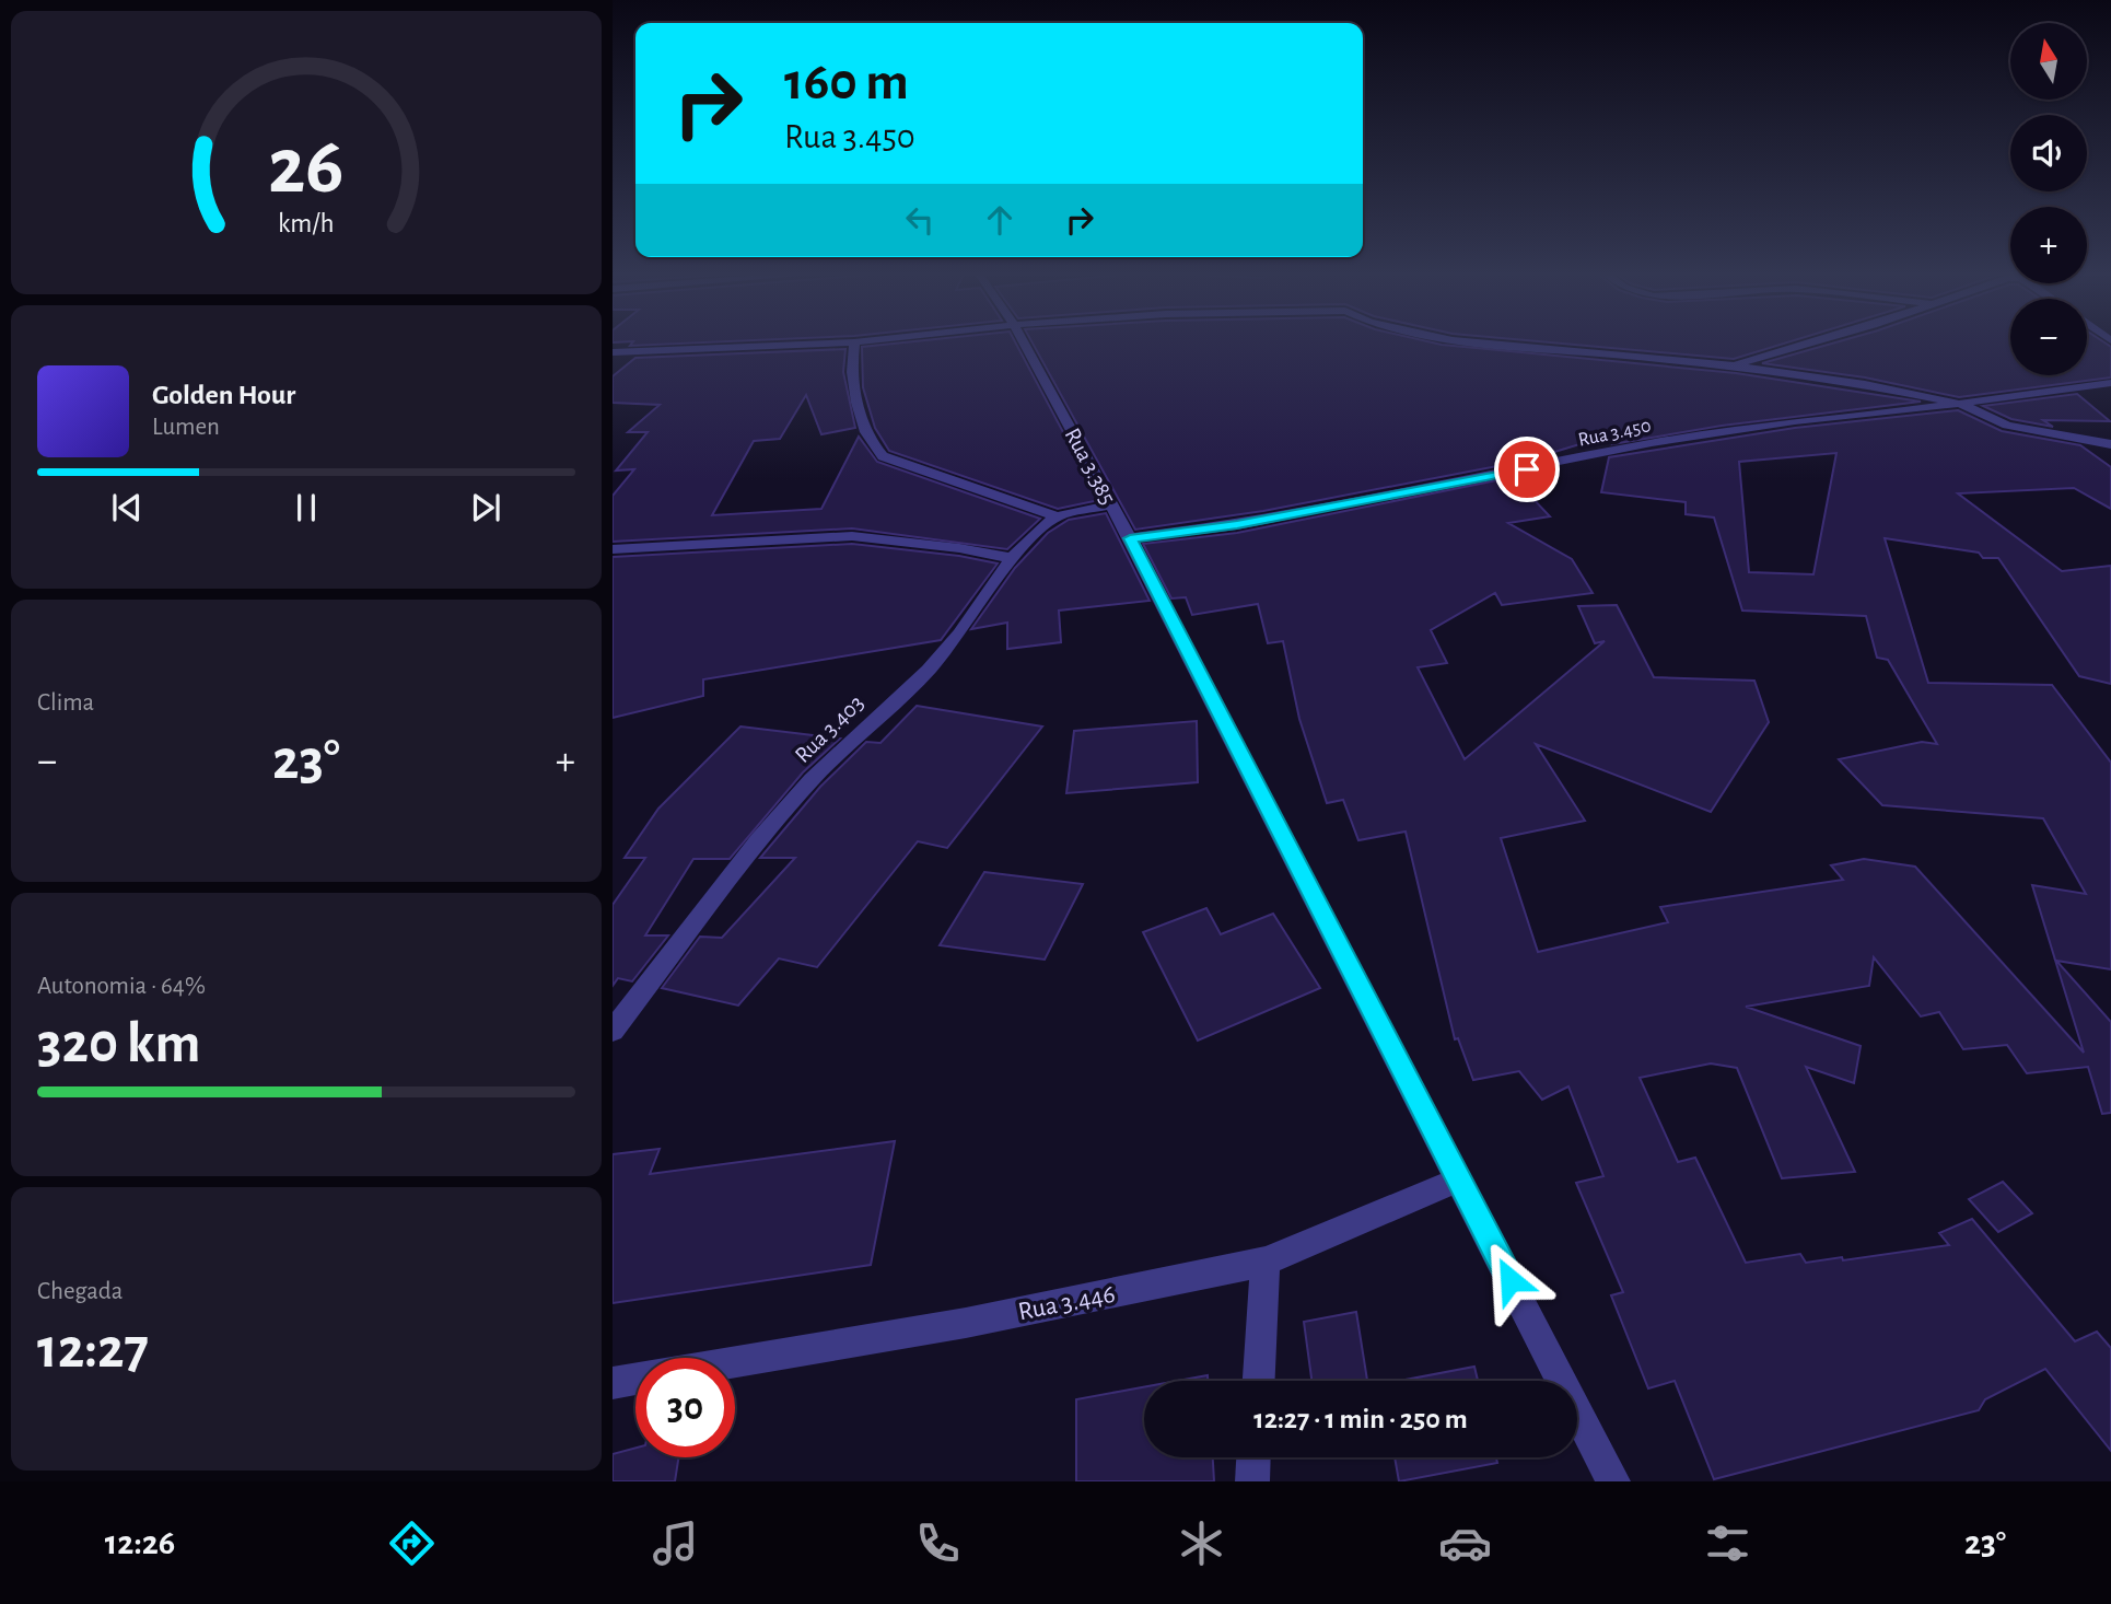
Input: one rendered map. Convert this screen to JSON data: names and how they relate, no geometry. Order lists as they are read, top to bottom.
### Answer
{
  "streets": {
    "street": [
      "Rua 3.450",
      "Rua 3.385",
      "Rua 3.403",
      "Rua 3.446"
    ]
  },
  "crossings": [
    ["Rua 3.450", "Rua 3.385"],
    ["Rua 3.385", "Rua 3.403"],
    ["Rua 3.385", "Rua 3.446"]
  ],
  "north": "top",
  "page": {
    "map_buttons": ["+", "−"],
    "turn": ["160 m", "Rua 3.450"],
    "song": ["Golden Hour", "Lumen"],
    "tile": [
      "Clima",
      ["Autonomia · 64%", "320 km"],
      ["Chegada", "12:27"]
    ],
    "heat": ["−", "23°", "+"],
    "limit": "30",
    "trip": "12:27 · 1 min · 250 m",
    "tabs": ["12:26", "23°"],
    "gauge": ["26", "km/h"]
  }
}
